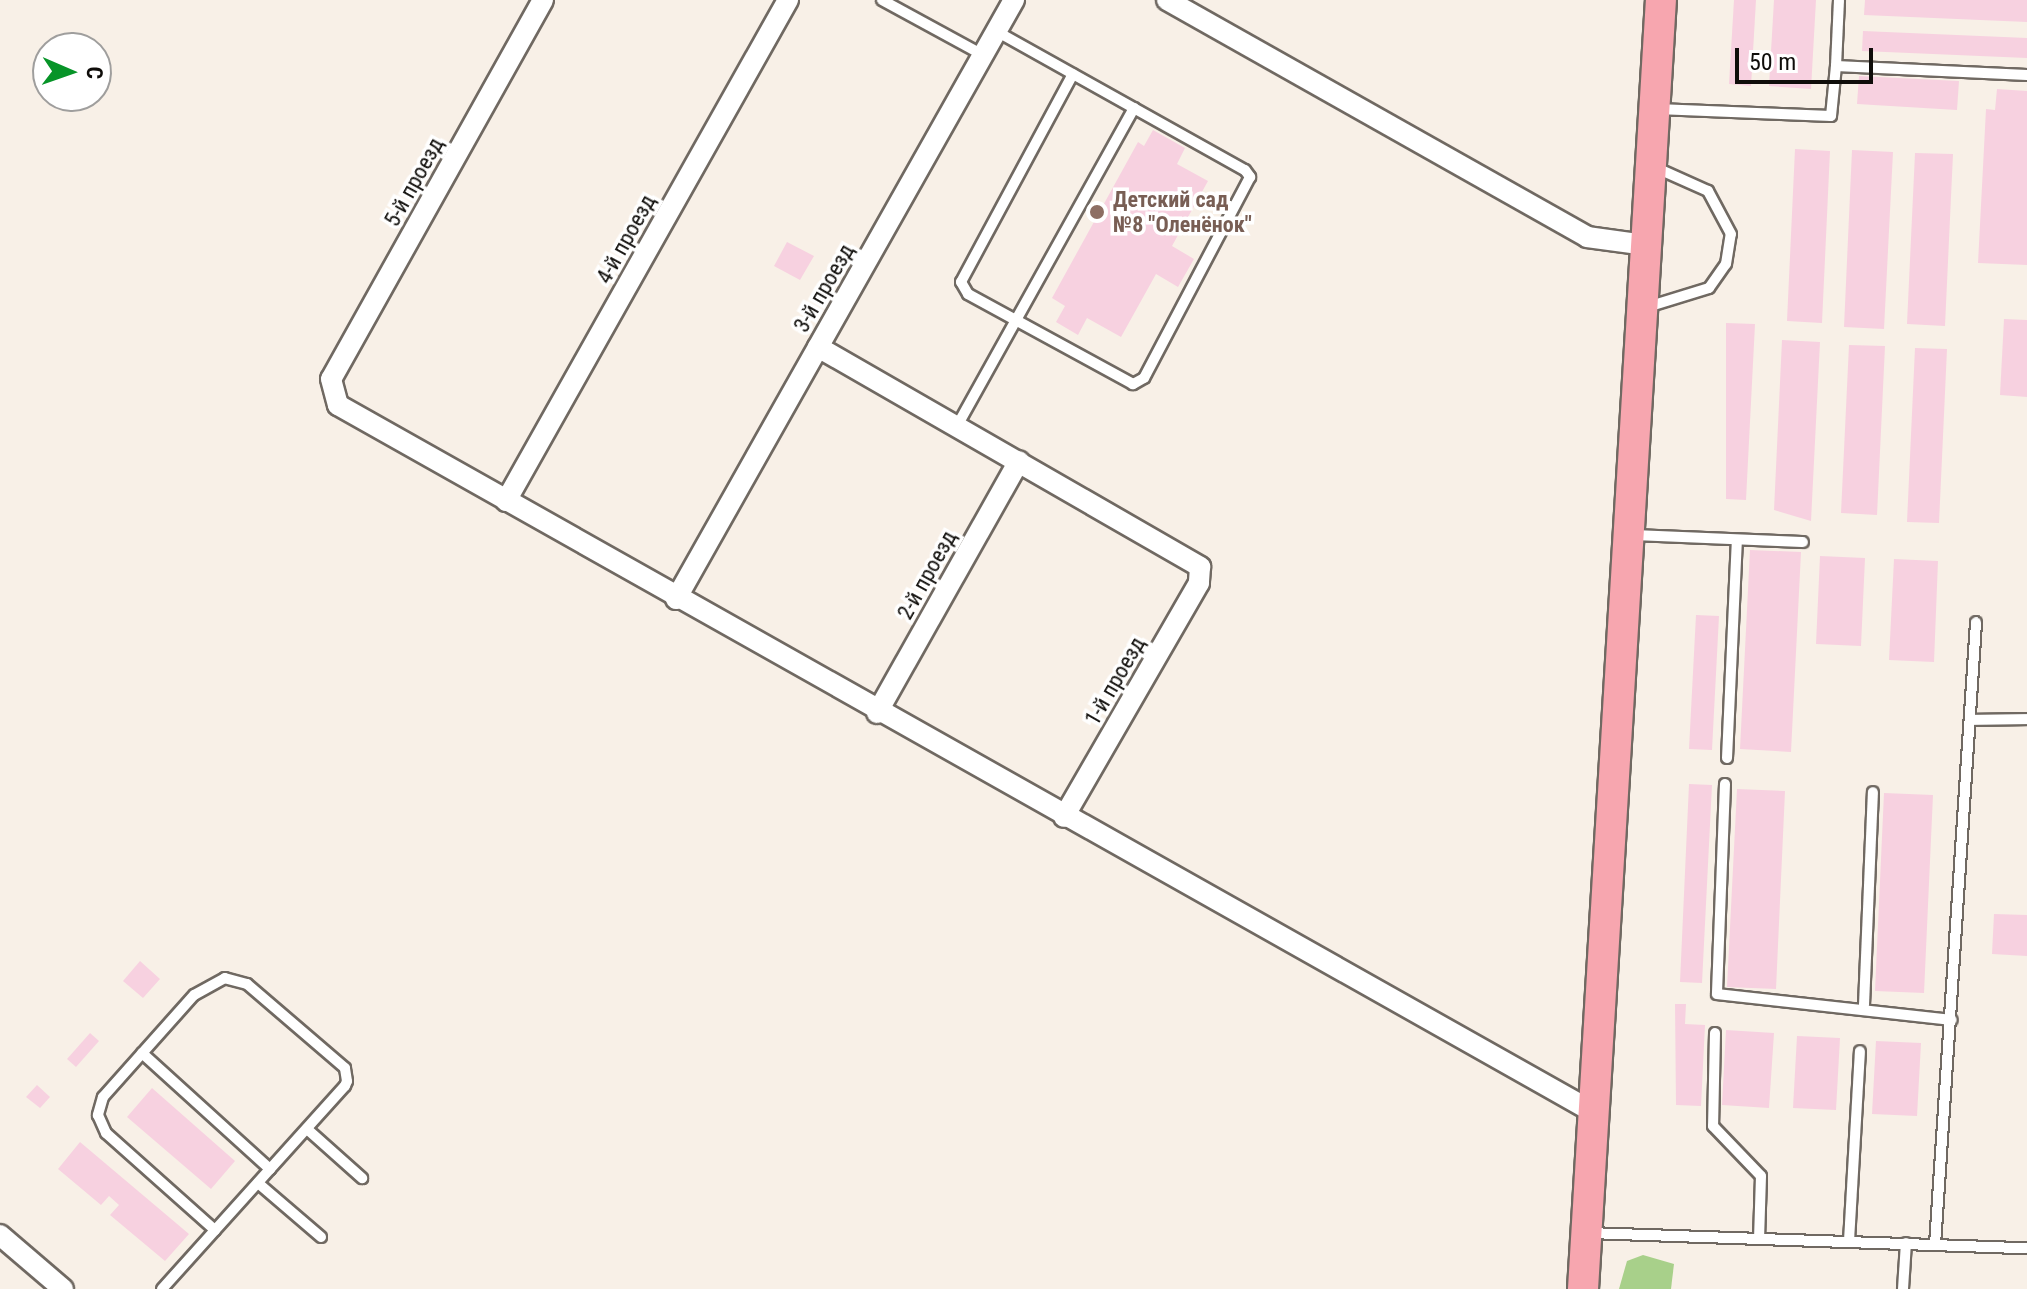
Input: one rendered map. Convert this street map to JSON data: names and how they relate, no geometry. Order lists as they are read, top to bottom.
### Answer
{
  "streets": {
    "street": [
      "5-й проезд",
      "4-й проезд",
      "3-й проезд",
      "2-й проезд",
      "1-й проезд"
    ]
  },
  "crossings": [
    ["5-й проезд", "4-й проезд"],
    ["2-й проезд", "1-й проезд"]
  ],
  "places": ["Детский сад №8 \"Оленёнок\""],
  "scale_bar": "50 m",
  "north": "right"
}
